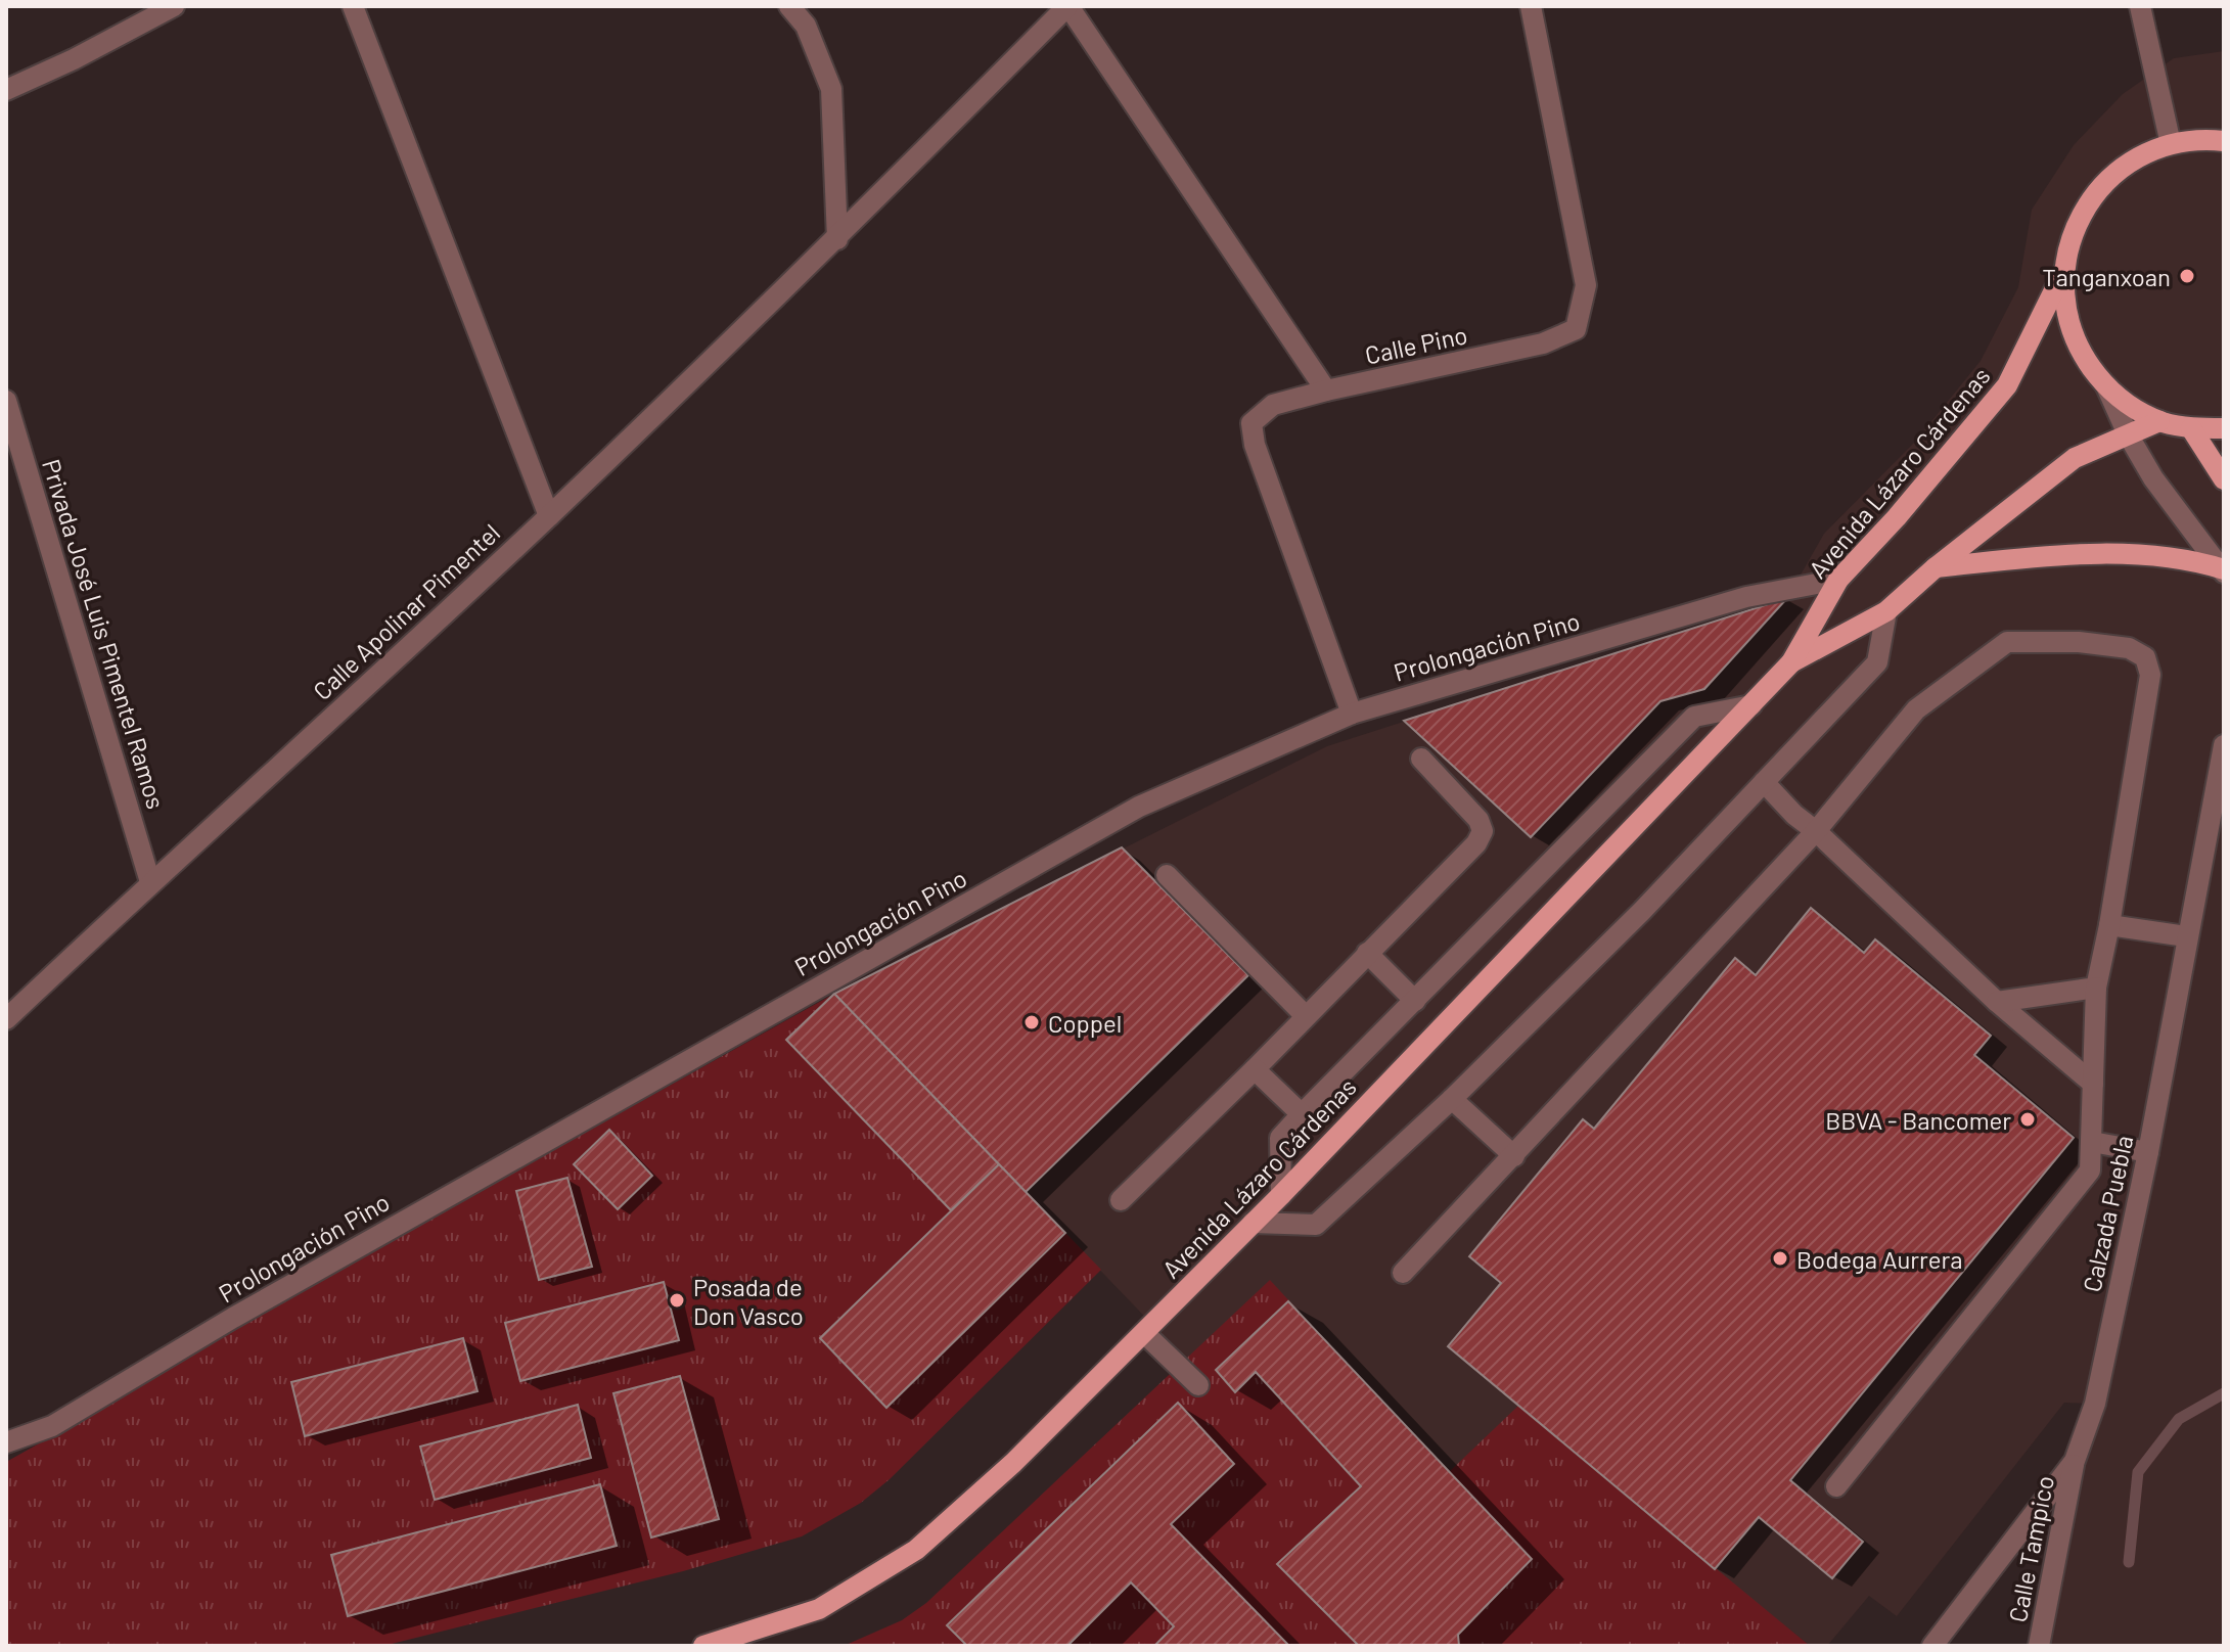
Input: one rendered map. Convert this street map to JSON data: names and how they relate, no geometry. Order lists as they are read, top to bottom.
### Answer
{
  "streets": {
    "main road": ["Avenida Lázaro Cárdenas"],
    "street": [
      "Calle Pino",
      "Calle Apolinar Pimentel",
      "Privada José Luis Pimentel Ramos",
      "Prolongación Pino",
      "Calzada Puebla",
      "Calle Tampico"
    ]
  },
  "crossings": [
    ["Calle Pino", "Prolongación Pino"],
    ["Avenida Lázaro Cárdenas", "Prolongación Pino"],
    ["Calle Apolinar Pimentel", "Privada José Luis Pimentel Ramos"],
    ["Calzada Puebla", "Calle Tampico"]
  ],
  "places": [
    "Tanganxoan",
    "Coppel",
    "BBVA - Bancomer",
    "Bodega Aurrera",
    "Posada de Don Vasco"
  ]
}
